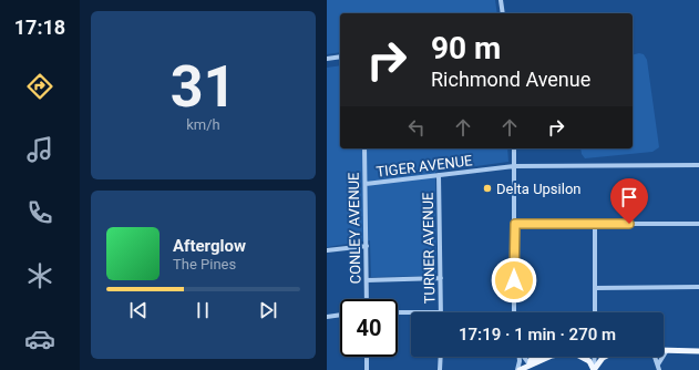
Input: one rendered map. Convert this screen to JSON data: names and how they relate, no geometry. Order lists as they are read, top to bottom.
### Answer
{
  "streets": {
    "street": ["TIGER AVENUE", "CONLEY AVENUE", "TURNER AVENUE"]
  },
  "crossings": [
    ["TIGER AVENUE", "CONLEY AVENUE"],
    ["TIGER AVENUE", "TURNER AVENUE"]
  ],
  "places": ["Delta Upsilon"],
  "page": {
    "tabs": "17:18",
    "tile": ["31", "km/h"],
    "turn": ["90 m", "Richmond Avenue"],
    "song": ["Afterglow", "The Pines"],
    "limit": "40",
    "trip": "17:19 · 1 min · 270 m"
  }
}
